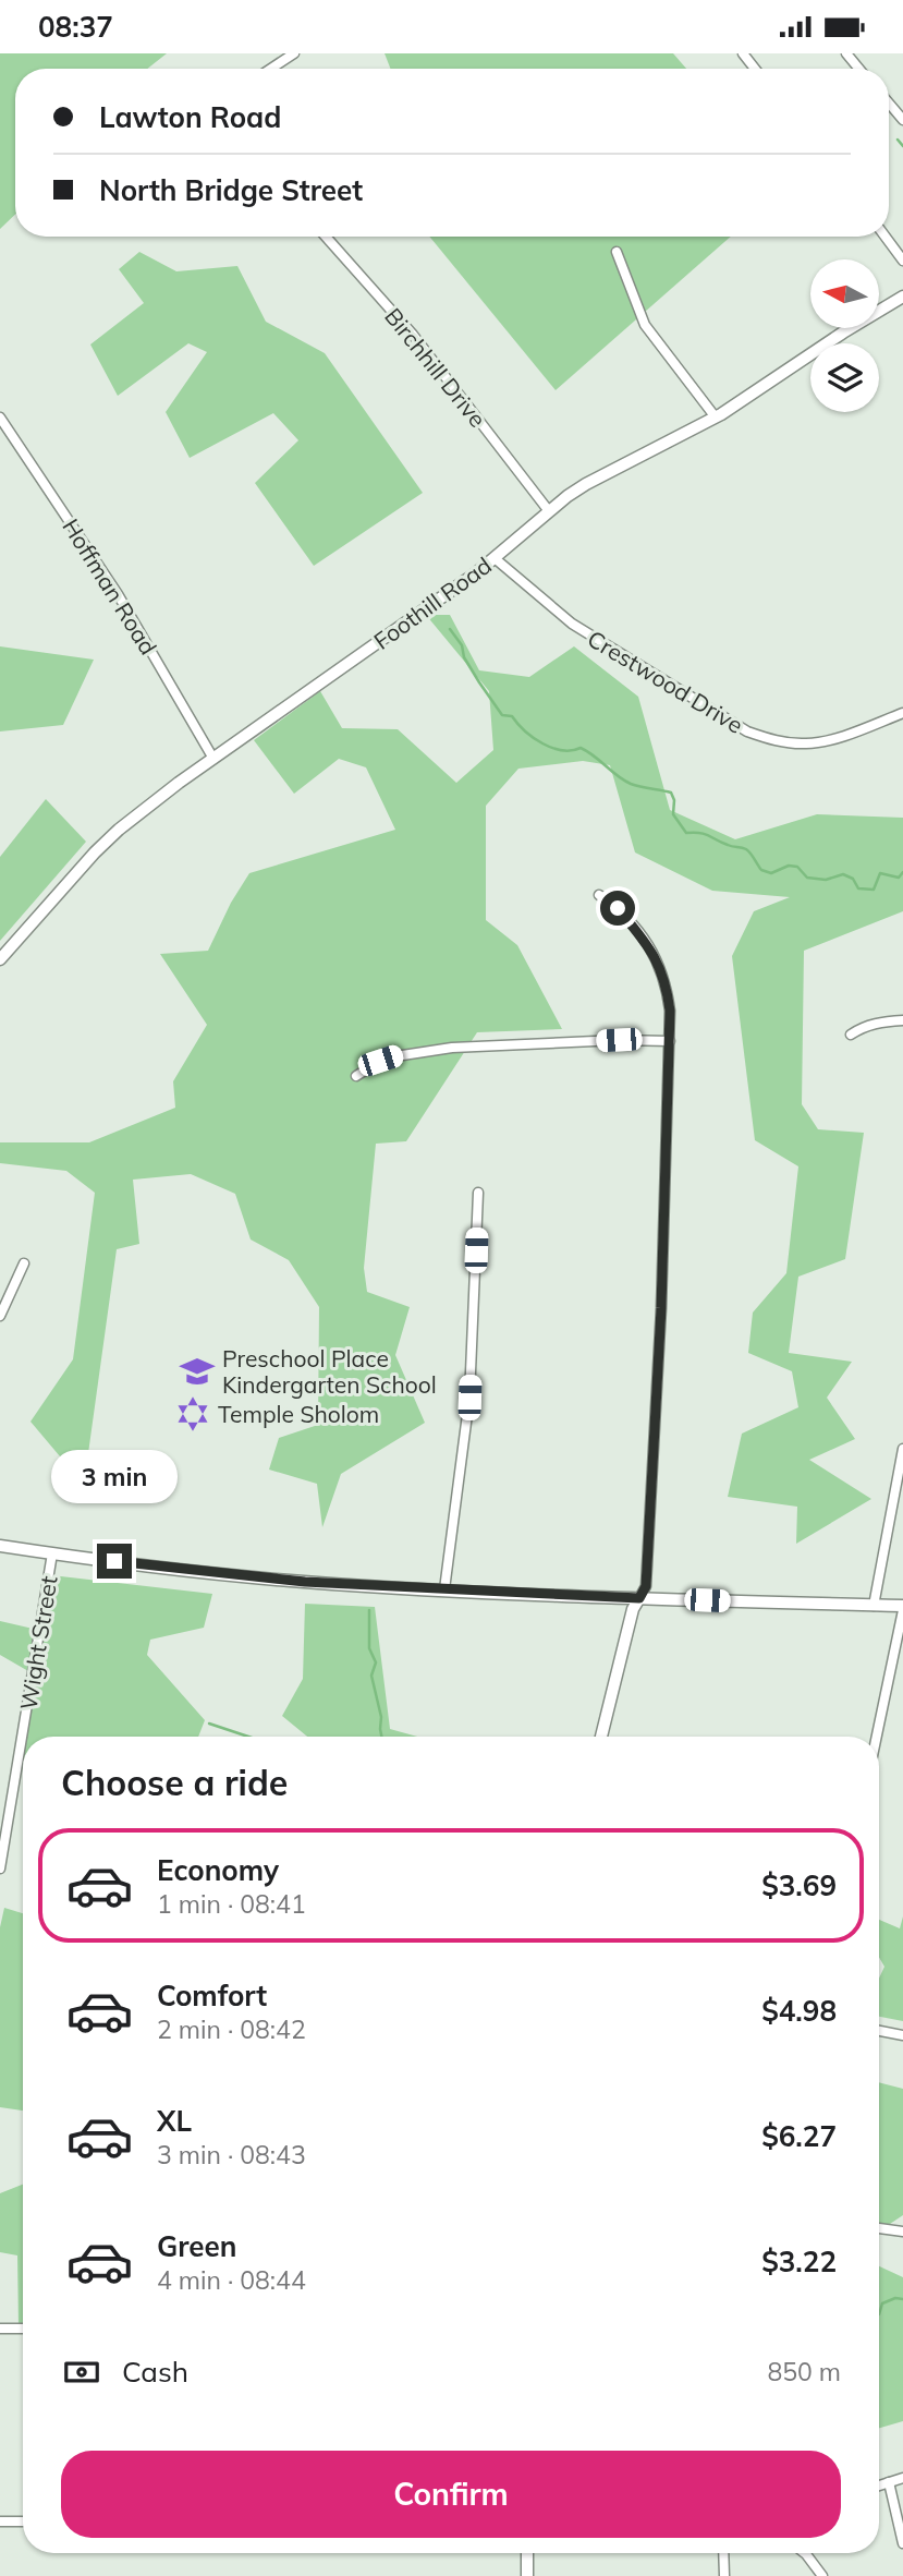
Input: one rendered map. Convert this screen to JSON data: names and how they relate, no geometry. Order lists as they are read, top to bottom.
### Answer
{
  "streets": {
    "street": [
      "Birchhill Drive",
      "Hoffman Road",
      "Foothill Road",
      "Crestwood Drive",
      "Wight Street"
    ]
  },
  "crossings": [
    ["Birchhill Drive", "Foothill Road"],
    ["Hoffman Road", "Foothill Road"],
    ["Foothill Road", "Crestwood Drive"]
  ],
  "places": {
    "school or university": ["Preschool Place Kindergarten School"],
    "synagogue": ["Temple Sholom"]
  },
  "north": "left",
  "page": {
    "status": "08:37",
    "banner": ["Lawton Road", "North Bridge Street"],
    "bubble": "3 min",
    "heading": "Choose a ride",
    "list": [
      {
        "name": "Economy",
        "note": "1 min · 08:41",
        "value": "$3.69"
      },
      {
        "name": "Comfort",
        "note": "2 min · 08:42",
        "value": "$4.98"
      },
      {
        "name": "XL",
        "note": "3 min · 08:43",
        "value": "$6.27"
      },
      {
        "name": "Green",
        "note": "4 min · 08:44",
        "value": "$3.22"
      }
    ],
    "pay": ["Cash", "850 m"],
    "buttons": "Confirm"
  }
}
